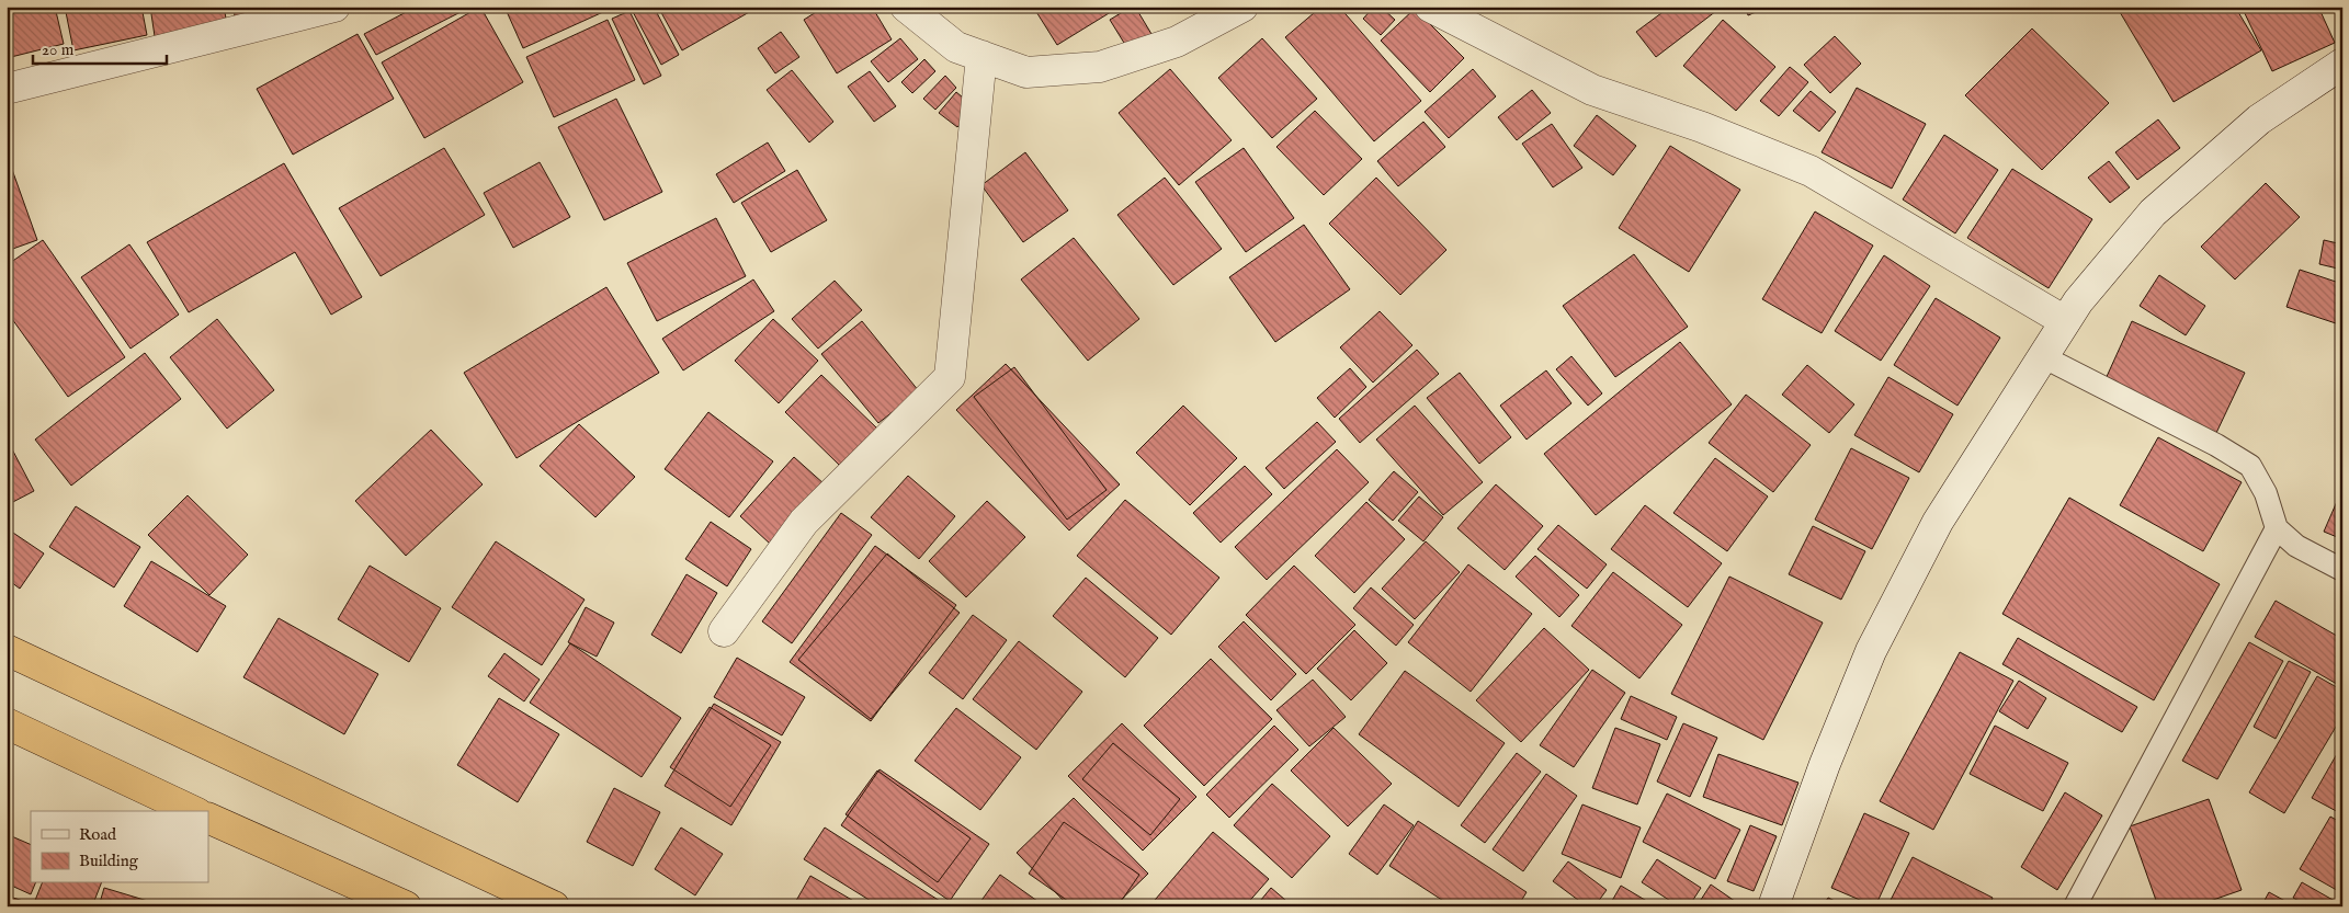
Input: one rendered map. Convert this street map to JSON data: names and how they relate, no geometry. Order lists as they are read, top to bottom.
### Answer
{
  "legend": ["Road", "Building"],
  "scale_bar": "20 m"
}
